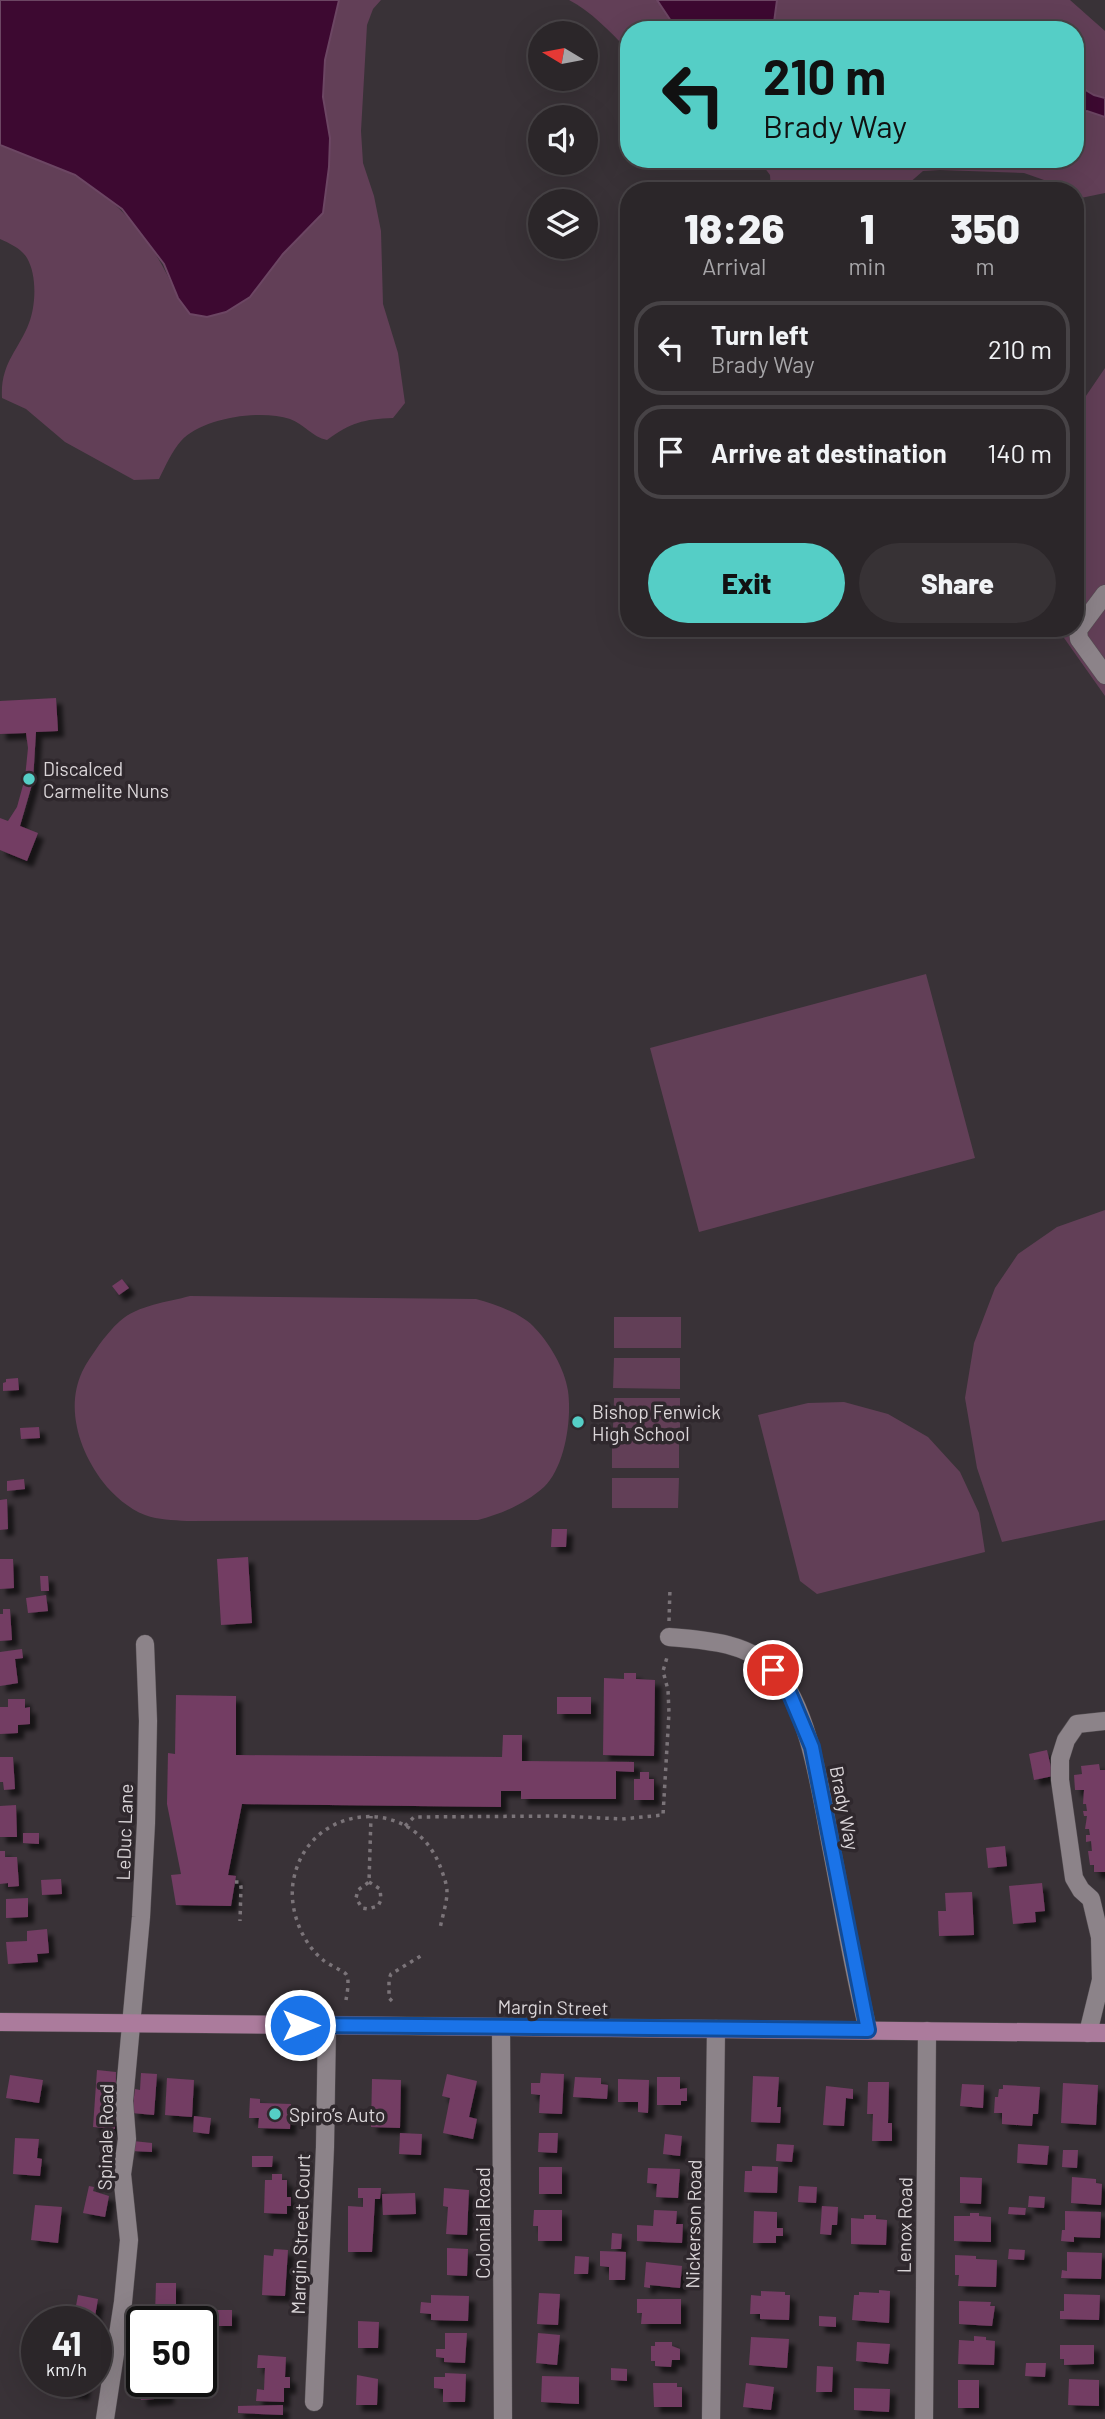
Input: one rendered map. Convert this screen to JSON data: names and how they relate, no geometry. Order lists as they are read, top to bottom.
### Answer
{
  "streets": {
    "main road": ["Margin Street"],
    "street": [
      "Brady Way",
      "LeDuc Lane",
      "Spinale Road",
      "Colonial Road",
      "Nickerson Road",
      "Lenox Road",
      "Margin Street Court"
    ]
  },
  "crossings": [
    ["Brady Way", "Margin Street"],
    ["LeDuc Lane", "Margin Street"],
    ["LeDuc Lane", "Spinale Road"],
    ["Margin Street", "Spinale Road"],
    ["Margin Street", "Colonial Road"],
    ["Margin Street", "Nickerson Road"],
    ["Margin Street", "Lenox Road"],
    ["Margin Street", "Margin Street Court"]
  ],
  "places": ["Discalced Carmelite Nuns", "Bishop Fenwick High School", "Spiro’s Auto"],
  "north": "left",
  "page": {
    "turn": ["210 m", "Brady Way"],
    "eta": [
      "18:26",
      "Arrival",
      "1",
      "min",
      "350",
      "m"
    ],
    "list": [
      {
        "name": "Turn left",
        "note": "Brady Way",
        "value": "210 m"
      },
      {
        "name": "Arrive at destination",
        "value": "140 m"
      }
    ],
    "buttons": ["Exit", "Share"],
    "speed": "41 km/h",
    "limit": "50"
  }
}
